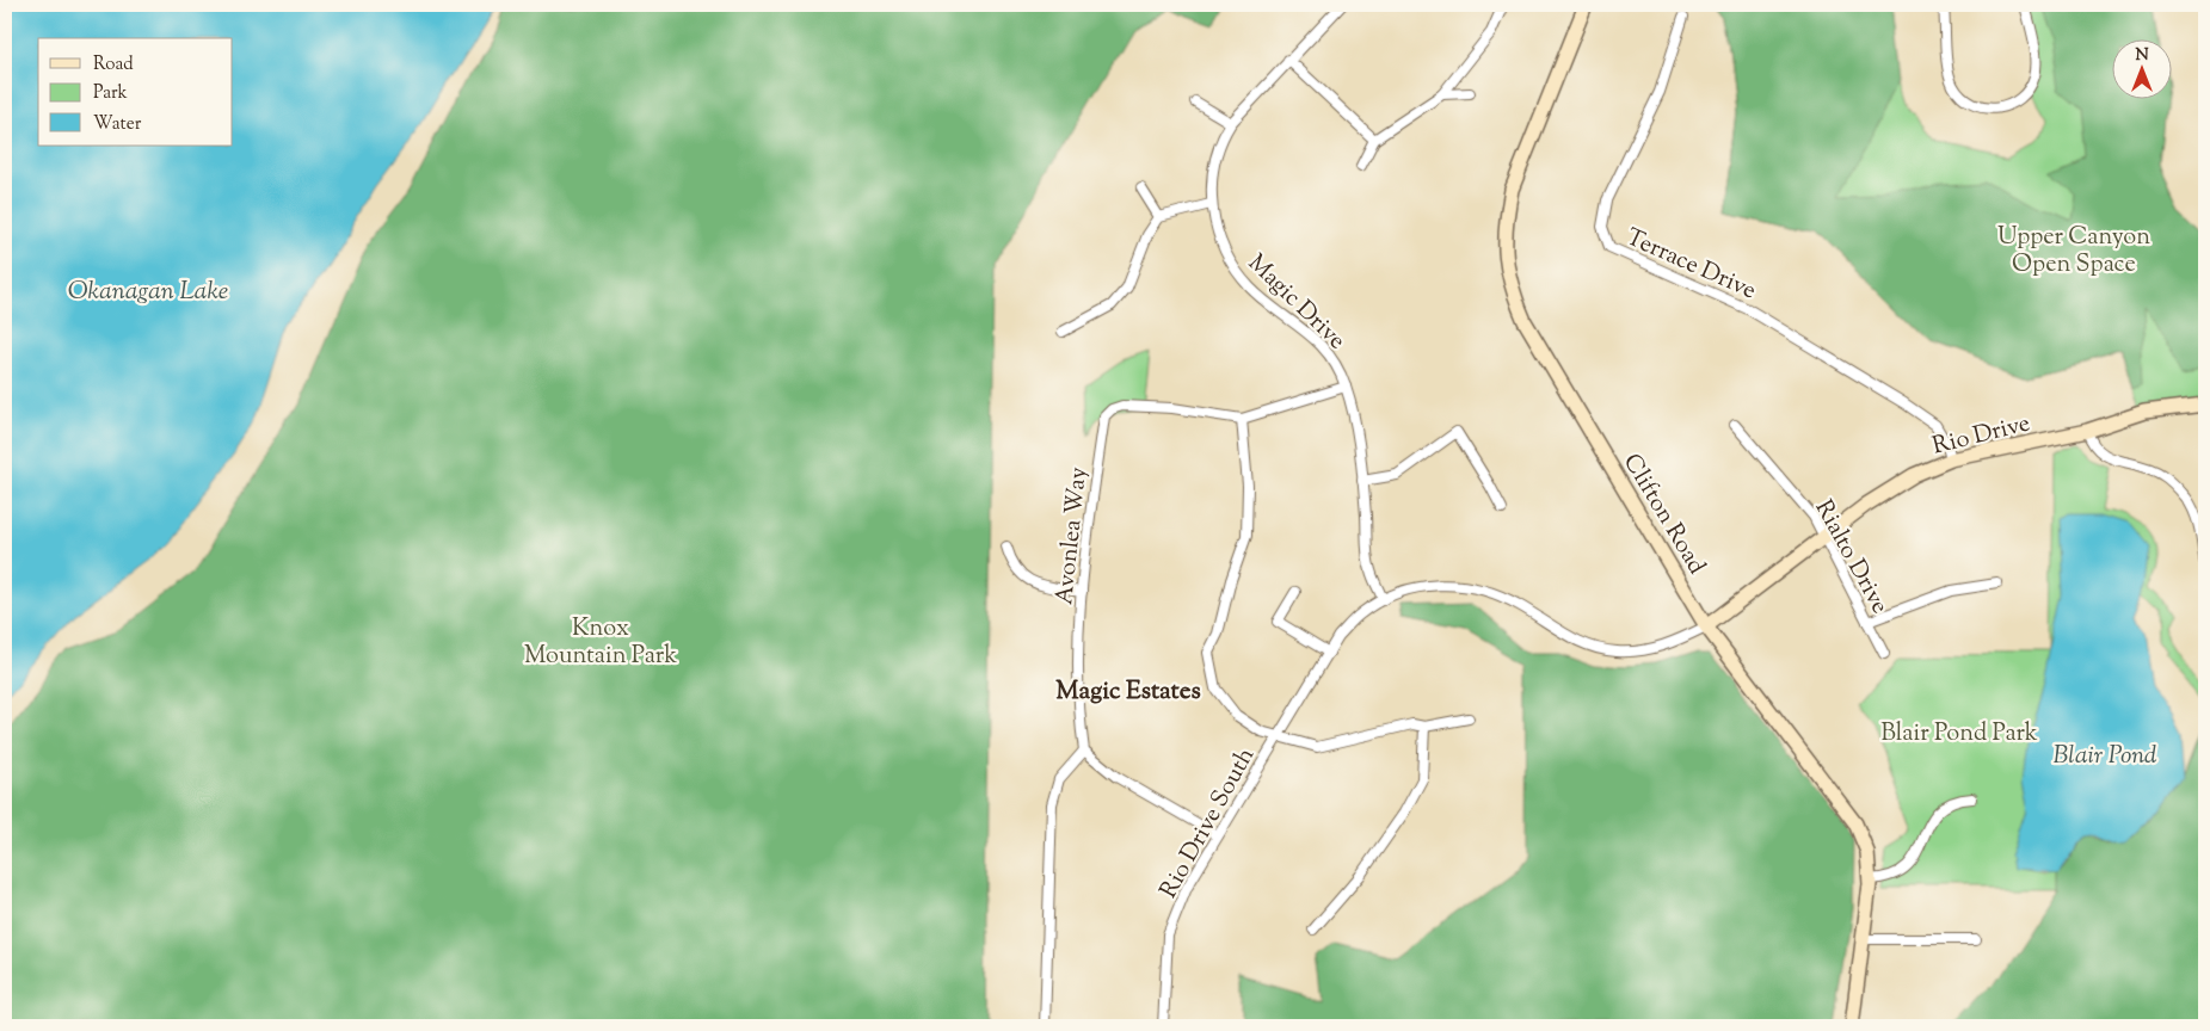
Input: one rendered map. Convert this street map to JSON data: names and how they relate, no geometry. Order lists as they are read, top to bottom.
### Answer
{
  "streets": {
    "street": [
      "Terrace Drive",
      "Magic Drive",
      "Rio Drive",
      "Clifton Road",
      "Avonlea Way",
      "Rialto Drive",
      "Rio Drive South"
    ]
  },
  "crossings": [
    ["Terrace Drive", "Rio Drive"],
    ["Magic Drive", "Avonlea Way"],
    ["Magic Drive", "Rio Drive South"],
    ["Rio Drive", "Clifton Road"],
    ["Rio Drive", "Rialto Drive"],
    ["Rio Drive", "Rio Drive South"],
    ["Clifton Road", "Rio Drive South"]
  ],
  "districts": ["Magic Estates"],
  "water": ["Okanagan Lake", "Blair Pond"],
  "parks": ["Upper Canyon Open Space", "Knox Mountain Park", "Blair Pond Park"],
  "legend": ["Road", "Park", "Water"],
  "north": "top"
}
